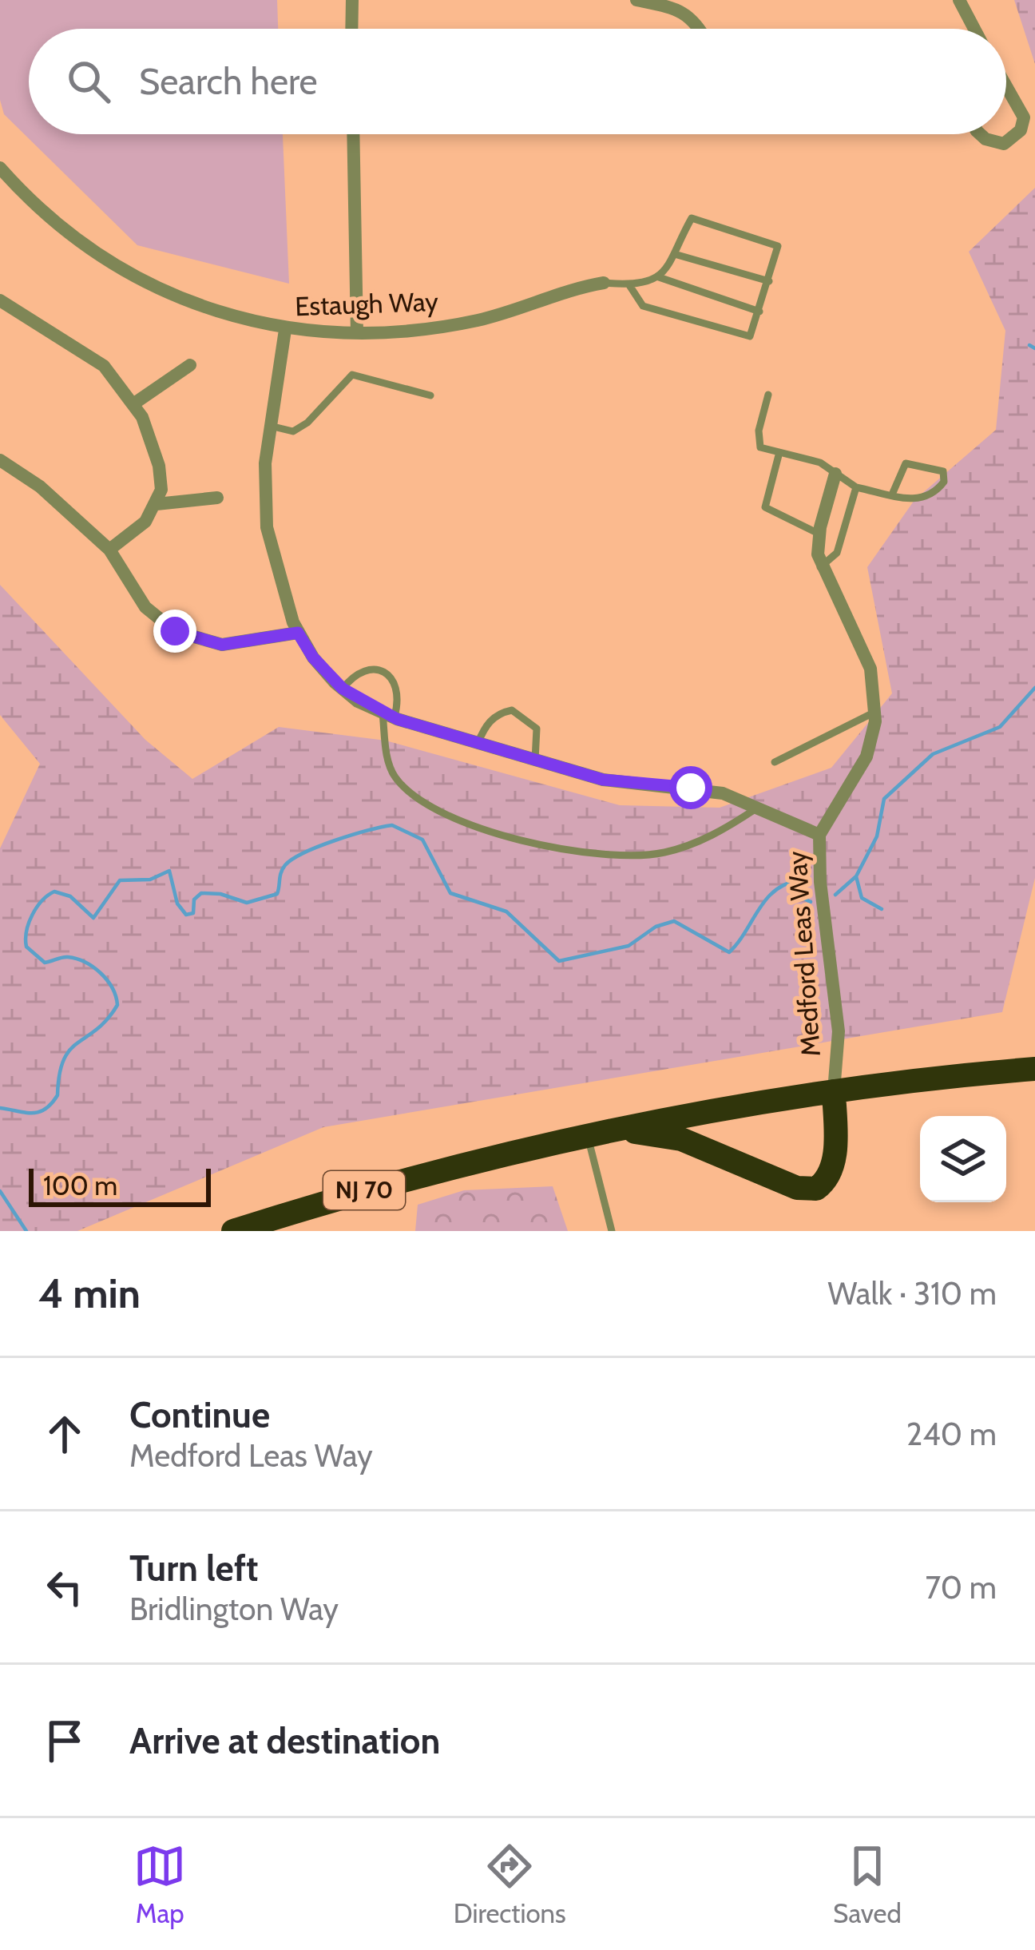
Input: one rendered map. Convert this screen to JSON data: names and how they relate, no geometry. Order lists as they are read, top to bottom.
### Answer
{
  "streets": {
    "highway": ["NJ 70"],
    "street": ["Estaugh Way", "Medford Leas Way"]
  },
  "crossings": [
    ["Estaugh Way", "Medford Leas Way"],
    ["Medford Leas Way", "NJ 70"]
  ],
  "scale_bar": "100 m",
  "page": {
    "search": "Search here",
    "scale": "100 m",
    "heading": ["4 min", "Walk · 310 m"],
    "list": [
      ["Continue", "Medford Leas Way", "240 m"],
      ["Turn left", "Bridlington Way", "70 m"],
      "Arrive at destination"
    ],
    "nav": ["Map", "Directions", "Saved"]
  }
}
